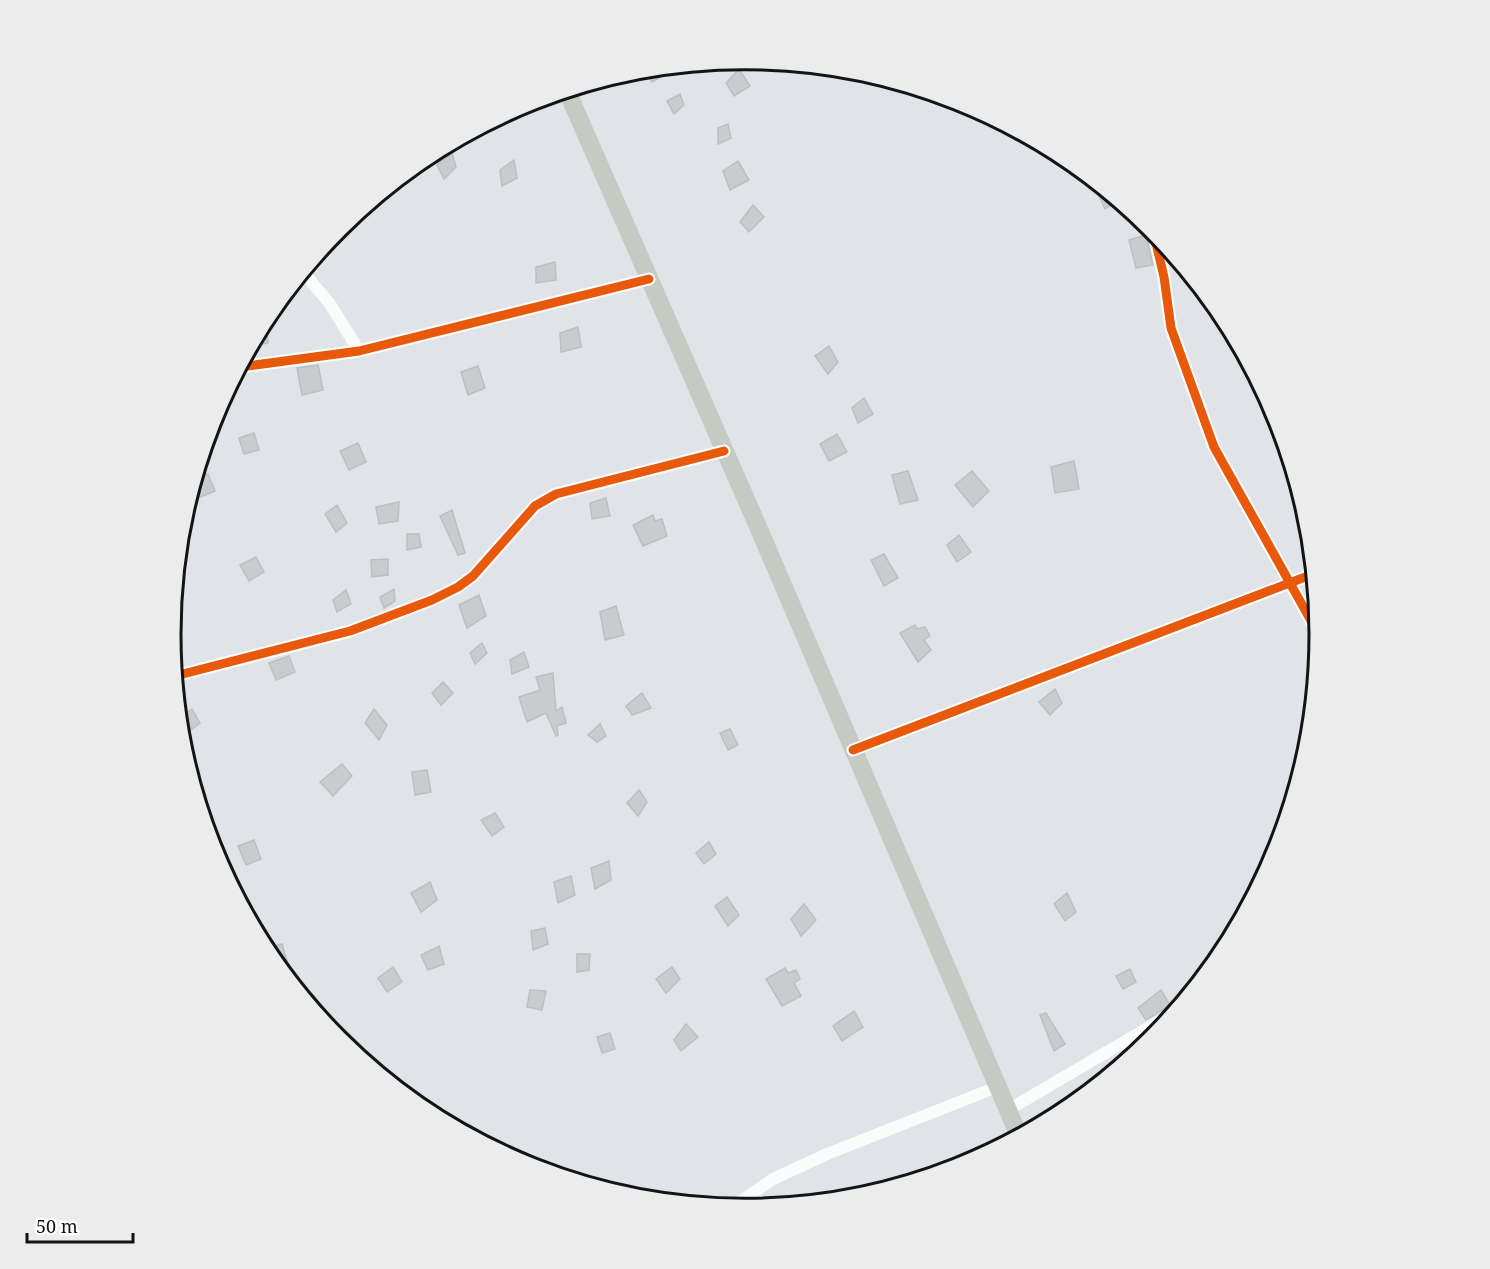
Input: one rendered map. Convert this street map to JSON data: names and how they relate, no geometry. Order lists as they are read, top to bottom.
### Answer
{
  "scale_bar": "50 m"
}
